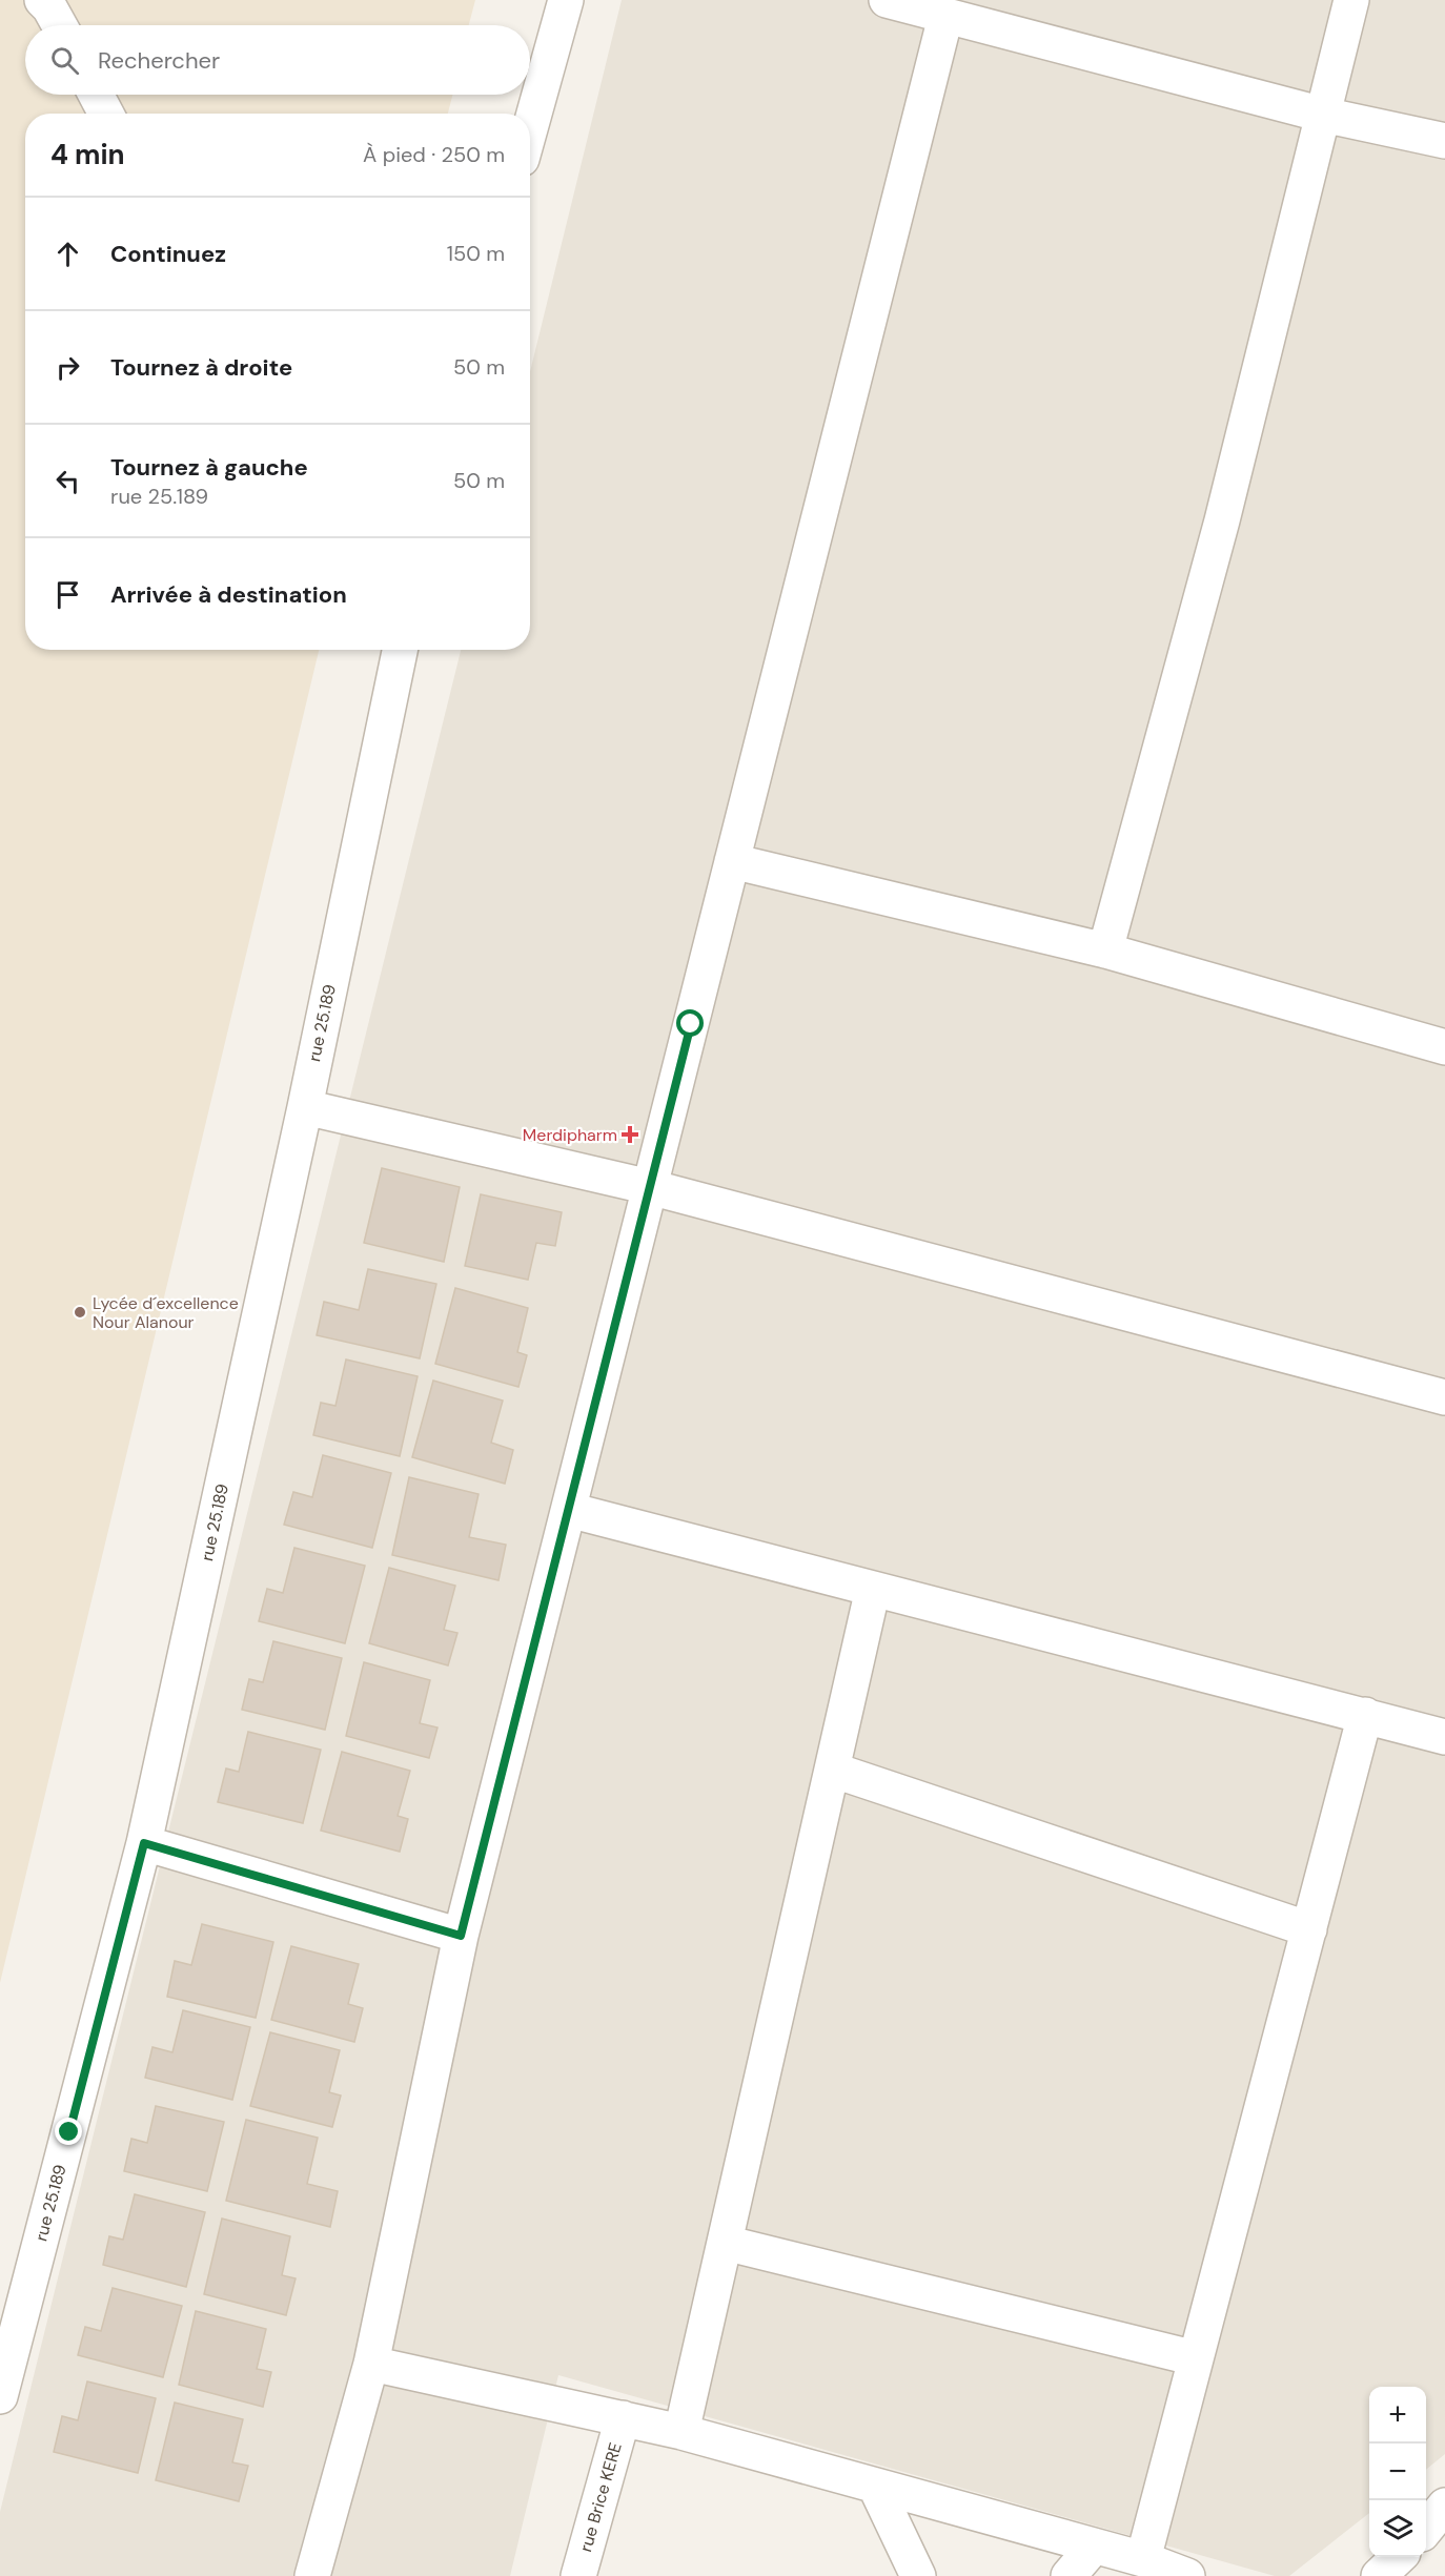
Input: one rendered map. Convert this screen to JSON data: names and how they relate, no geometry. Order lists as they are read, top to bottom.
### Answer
{
  "streets": {
    "street": ["rue 25.189", "rue Brice KERE"]
  },
  "places": {
    "health": ["Merdipharm"],
    "other": ["Lycée d´excellence Nour Alanour"]
  },
  "page": {
    "search": "Rechercher",
    "heading": ["4 min", "À pied · 250 m"],
    "list": [
      ["Continuez", "150 m"],
      ["Tournez à droite", "50 m"],
      ["Tournez à gauche", "rue 25.189", "50 m"],
      "Arrivée à destination"
    ],
    "map_buttons": ["+", "−"]
  }
}
